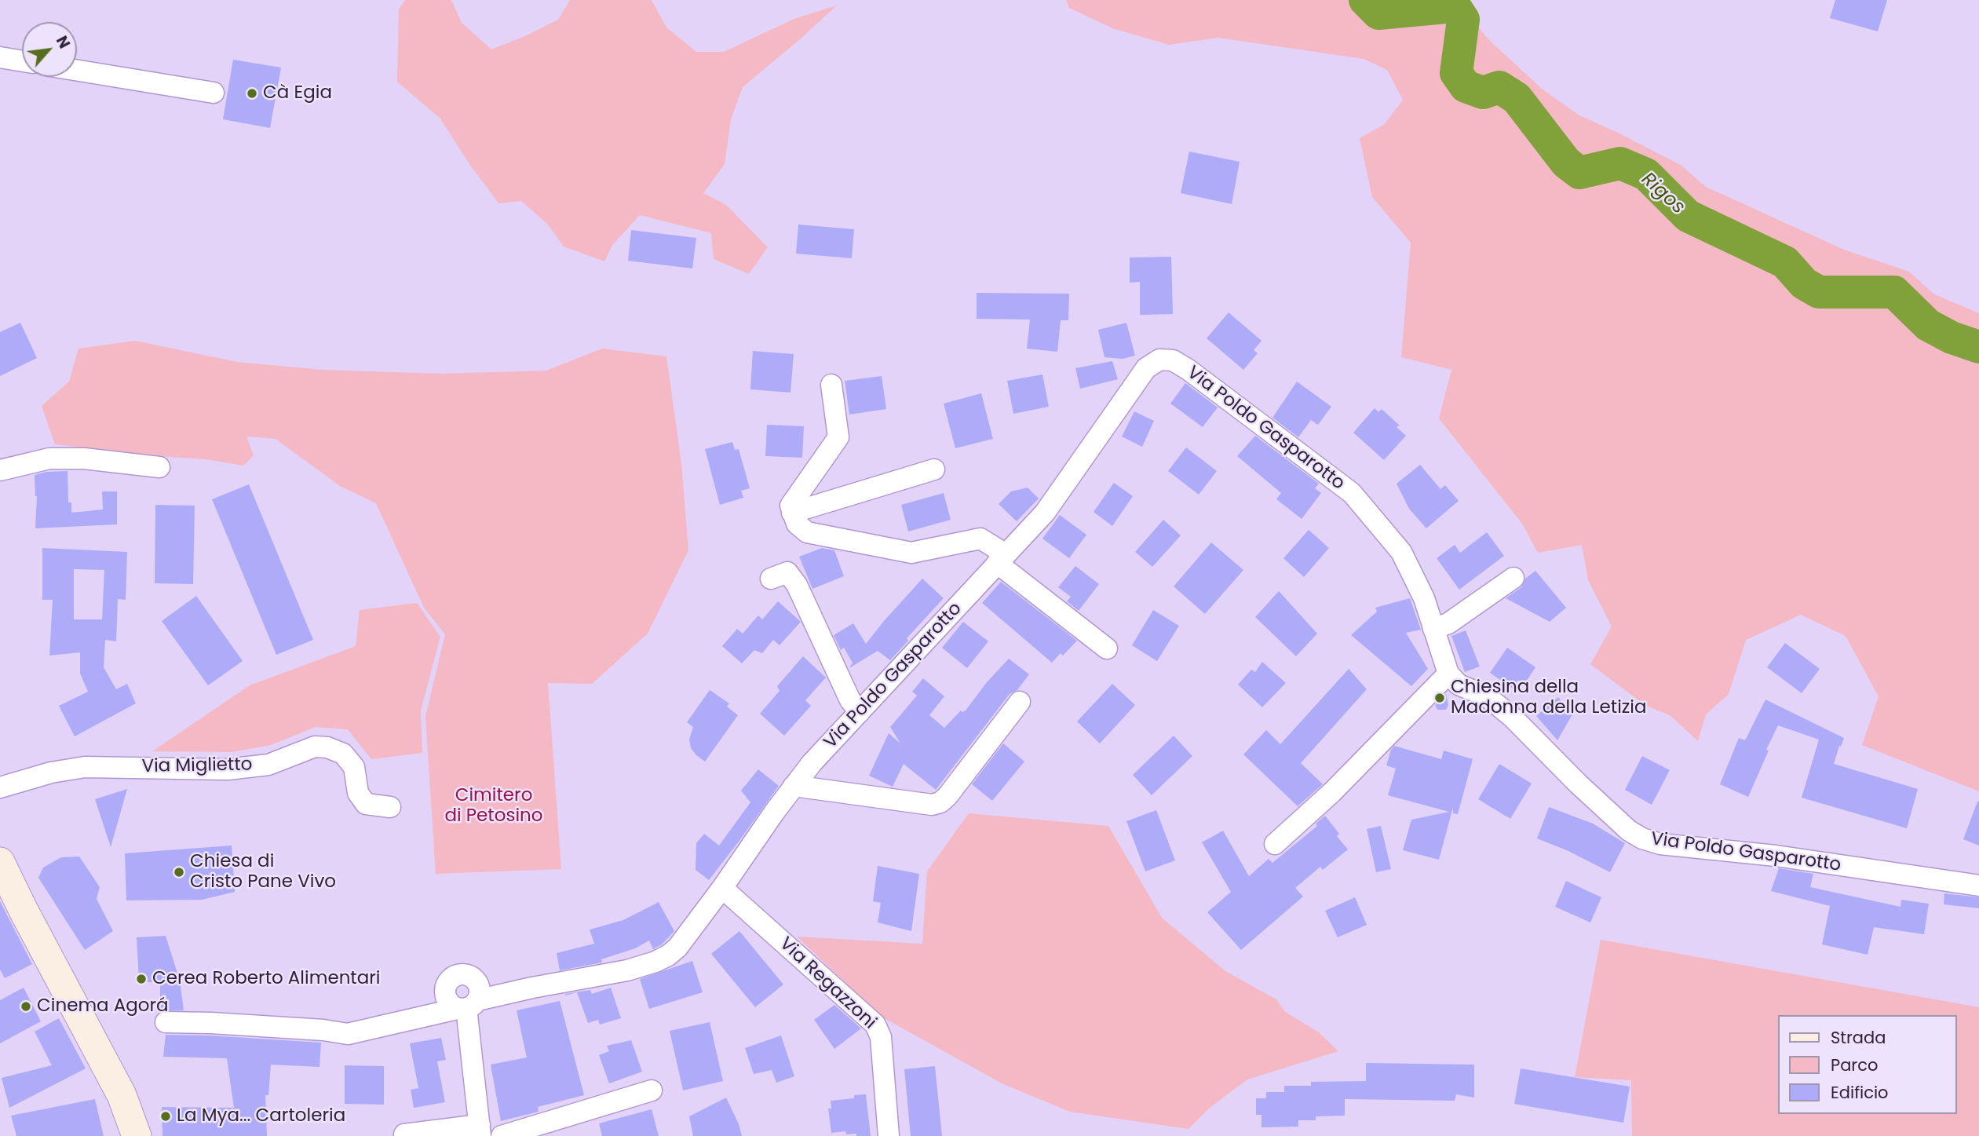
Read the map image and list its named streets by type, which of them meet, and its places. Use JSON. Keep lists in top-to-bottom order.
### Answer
{
  "streets": {
    "street": ["Via Poldo Gasparotto", "Via Miglietto", "Via Regazzoni"]
  },
  "crossings": [
    ["Via Poldo Gasparotto", "Via Regazzoni"]
  ],
  "water": ["Rigos"],
  "parks": ["Cimitero di Petosino"],
  "places": [
    "Cà Egia",
    "Chiesina della Madonna della Letizia",
    "Chiesa di Cristo Pane Vivo",
    "Cerea Roberto Alimentari",
    "Cinema Agorá",
    "La Mya... Cartoleria"
  ],
  "legend": ["Strada", "Parco", "Edificio"],
  "north": "top right"
}
